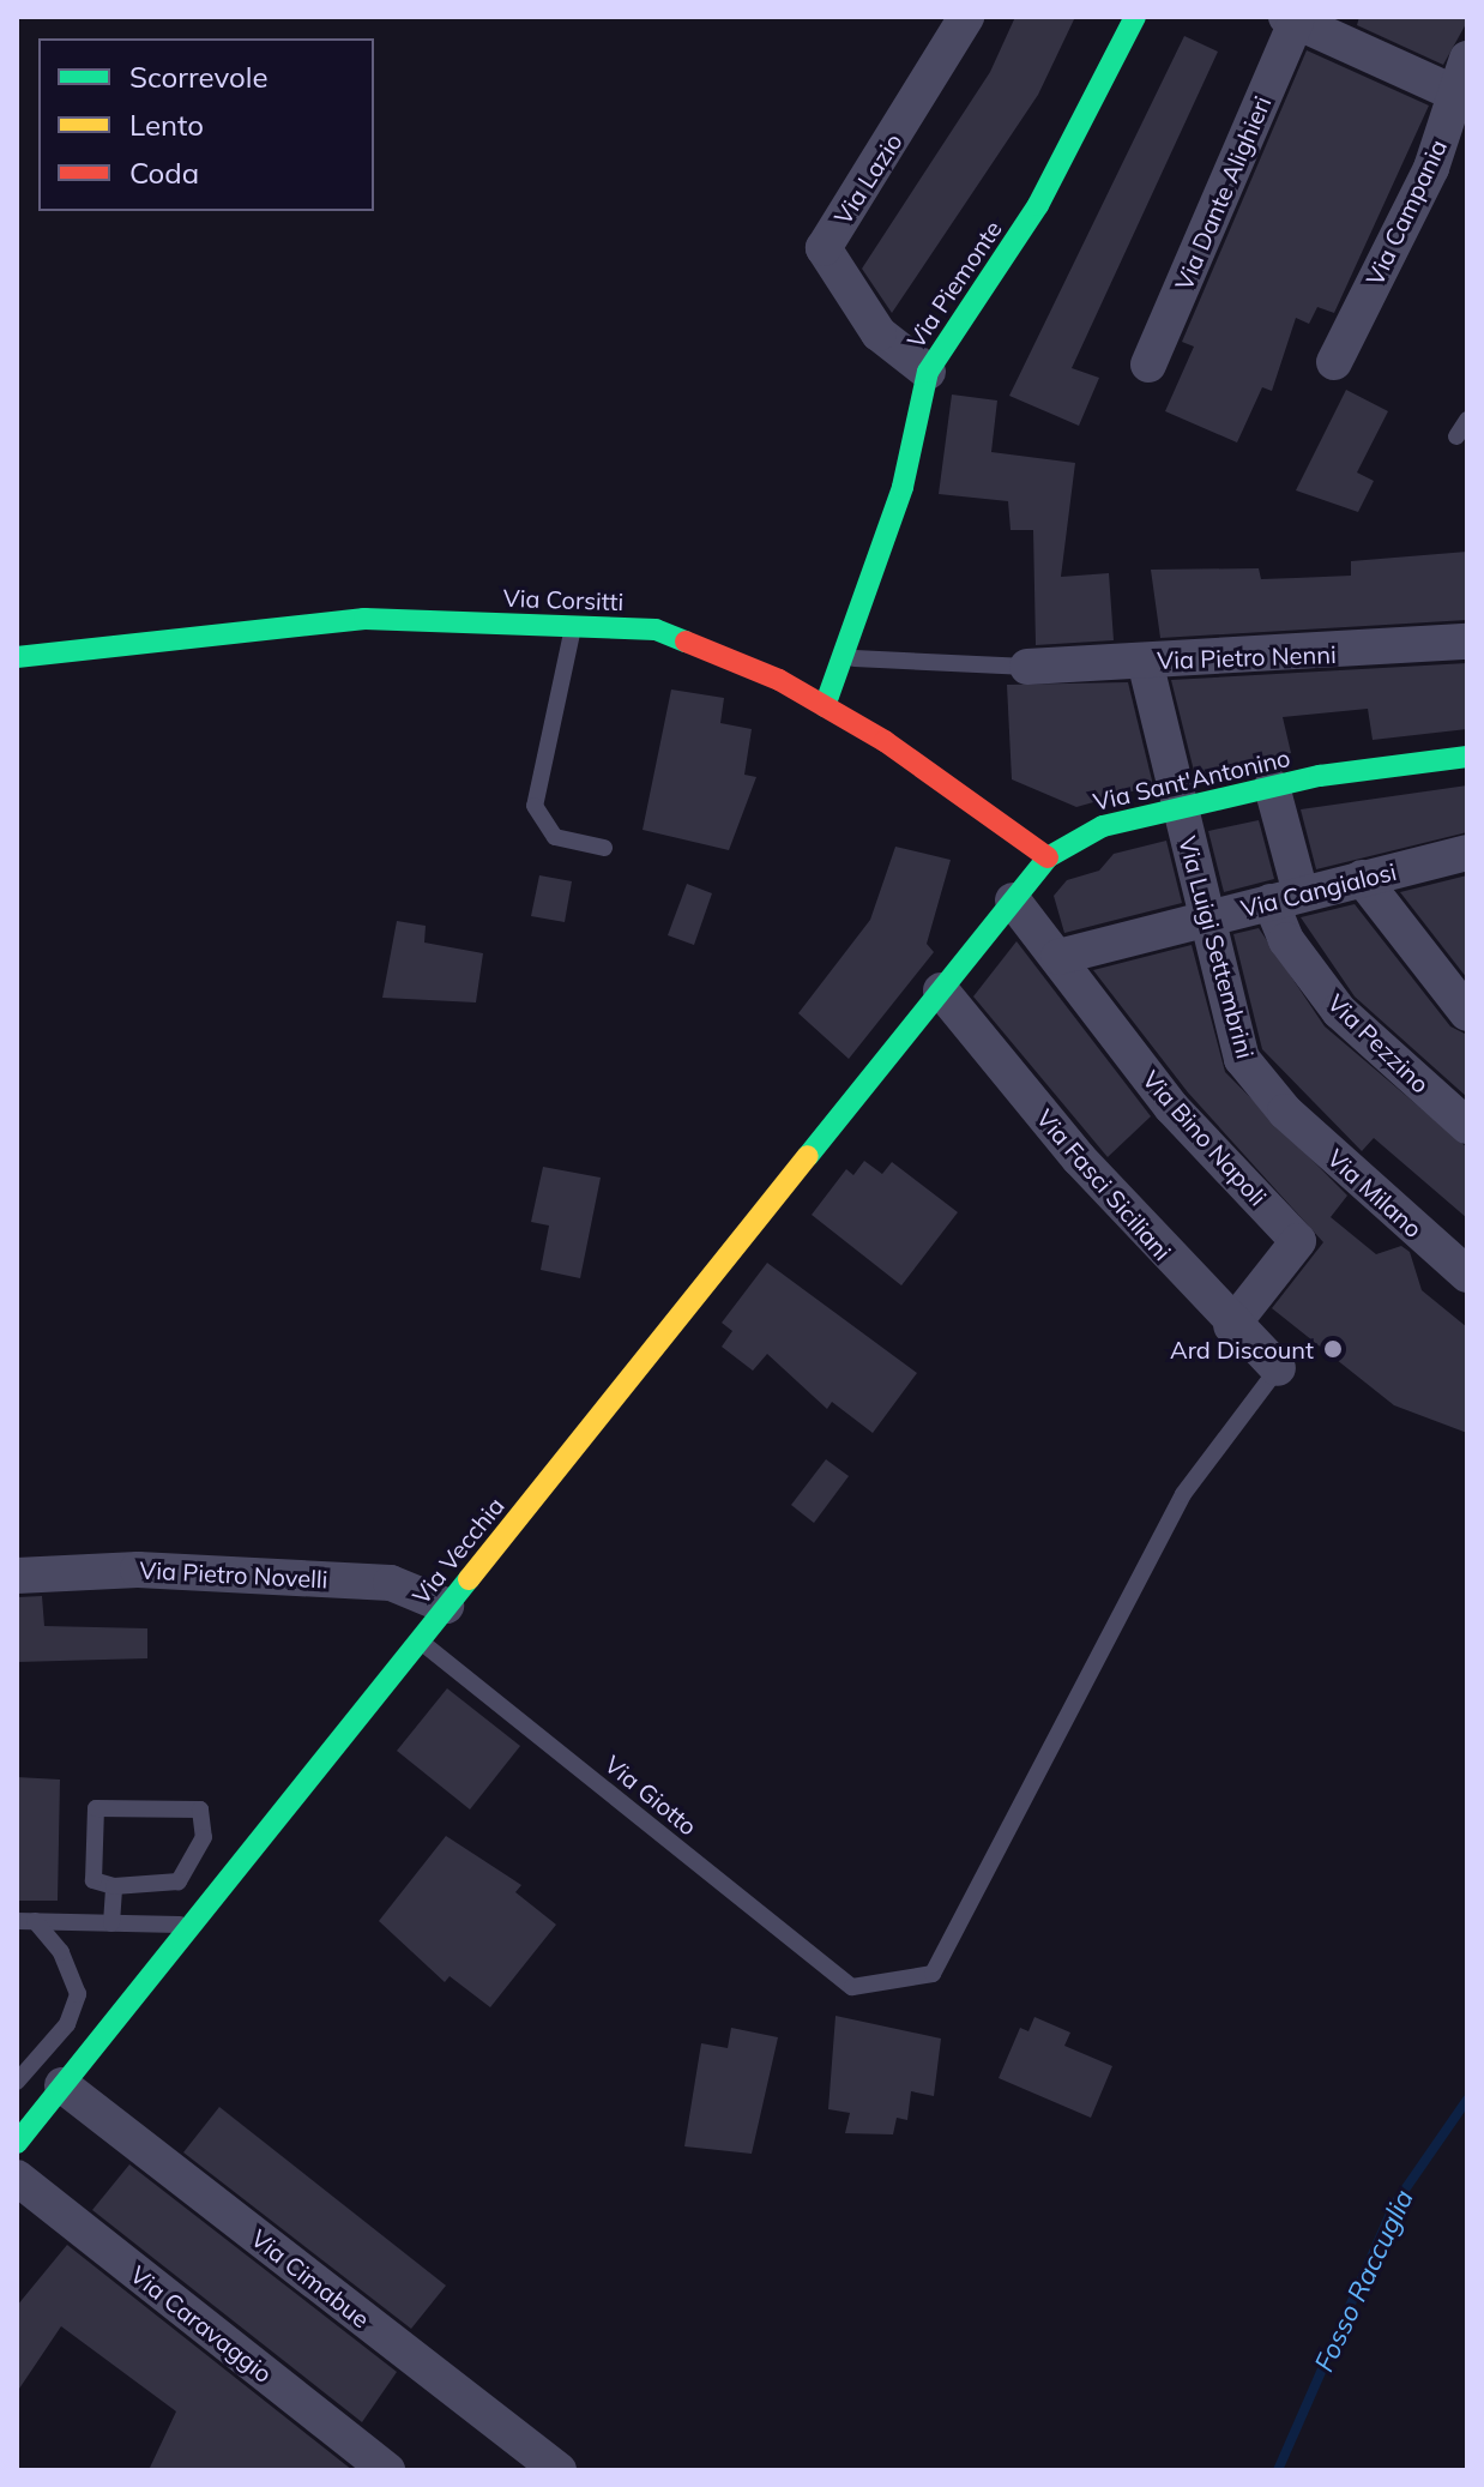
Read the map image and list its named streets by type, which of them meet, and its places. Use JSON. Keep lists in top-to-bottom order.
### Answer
{
  "streets": {
    "street": [
      "Via Lazio",
      "Via Dante Alighieri",
      "Via Campania",
      "Via Piemonte",
      "Via Corsitti",
      "Via Pietro Nenni",
      "Via Sant'Antonino",
      "Via Cangialosi",
      "Via Luigi Settembrini",
      "Via Pezzino",
      "Via Bino Napoli",
      "Via Fasci Siciliani",
      "Via Milano",
      "Via Vecchia",
      "Via Pietro Novelli",
      "Via Cimabue",
      "Via Caravaggio"
    ],
    "lane": ["Via Giotto"]
  },
  "crossings": [
    ["Via Lazio", "Via Piemonte"],
    ["Via Dante Alighieri", "Via Campania"],
    ["Via Piemonte", "Via Corsitti"],
    ["Via Corsitti", "Via Sant'Antonino"],
    ["Via Pietro Nenni", "Via Luigi Settembrini"],
    ["Via Sant'Antonino", "Via Luigi Settembrini"],
    ["Via Sant'Antonino", "Via Pezzino"],
    ["Via Sant'Antonino", "Via Bino Napoli"],
    ["Via Sant'Antonino", "Via Fasci Siciliani"],
    ["Via Sant'Antonino", "Via Vecchia"],
    ["Via Cangialosi", "Via Luigi Settembrini"],
    ["Via Cangialosi", "Via Pezzino"],
    ["Via Cangialosi", "Via Bino Napoli"],
    ["Via Luigi Settembrini", "Via Milano"],
    ["Via Bino Napoli", "Via Fasci Siciliani"],
    ["Via Fasci Siciliani", "Via Vecchia"],
    ["Via Fasci Siciliani", "Via Giotto"],
    ["Via Vecchia", "Via Pietro Novelli"],
    ["Via Vecchia", "Via Giotto"],
    ["Via Vecchia", "Via Cimabue"]
  ],
  "water": ["Fosso Raccuglia"],
  "places": ["Ard Discount"],
  "legend": ["Scorrevole", "Lento", "Coda"]
}
